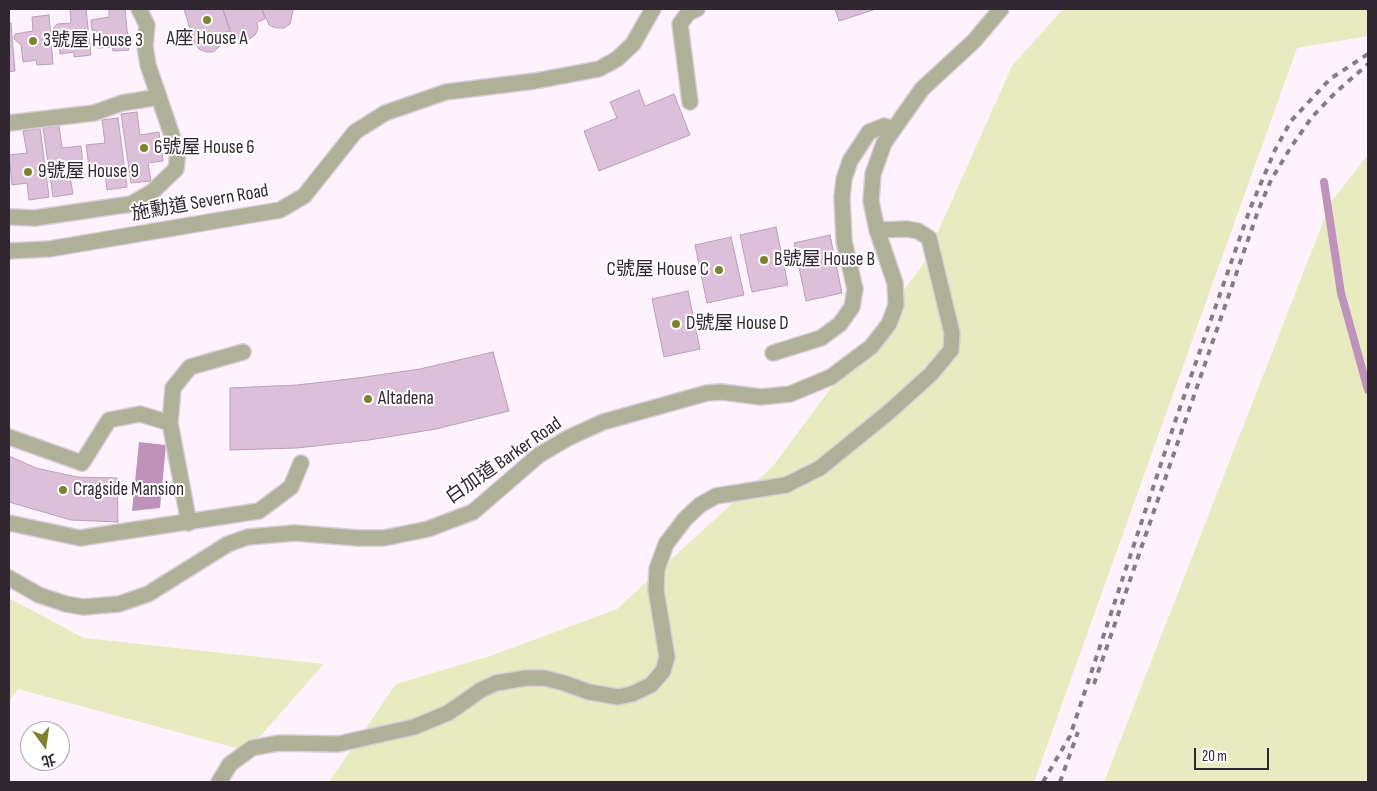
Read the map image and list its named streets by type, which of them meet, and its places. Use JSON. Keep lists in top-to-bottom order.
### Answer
{
  "streets": {
    "street": ["施勳道 Severn Road", "白加道 Barker Road"]
  },
  "places": [
    "A座 House A",
    "3號屋 House 3",
    "6號屋 House 6",
    "9號屋 House 9",
    "B號屋 House B",
    "C號屋 House C",
    "D號屋 House D",
    "Altadena",
    "Cragside Mansion"
  ],
  "scale_bar": "20 m",
  "north": "bottom"
}
